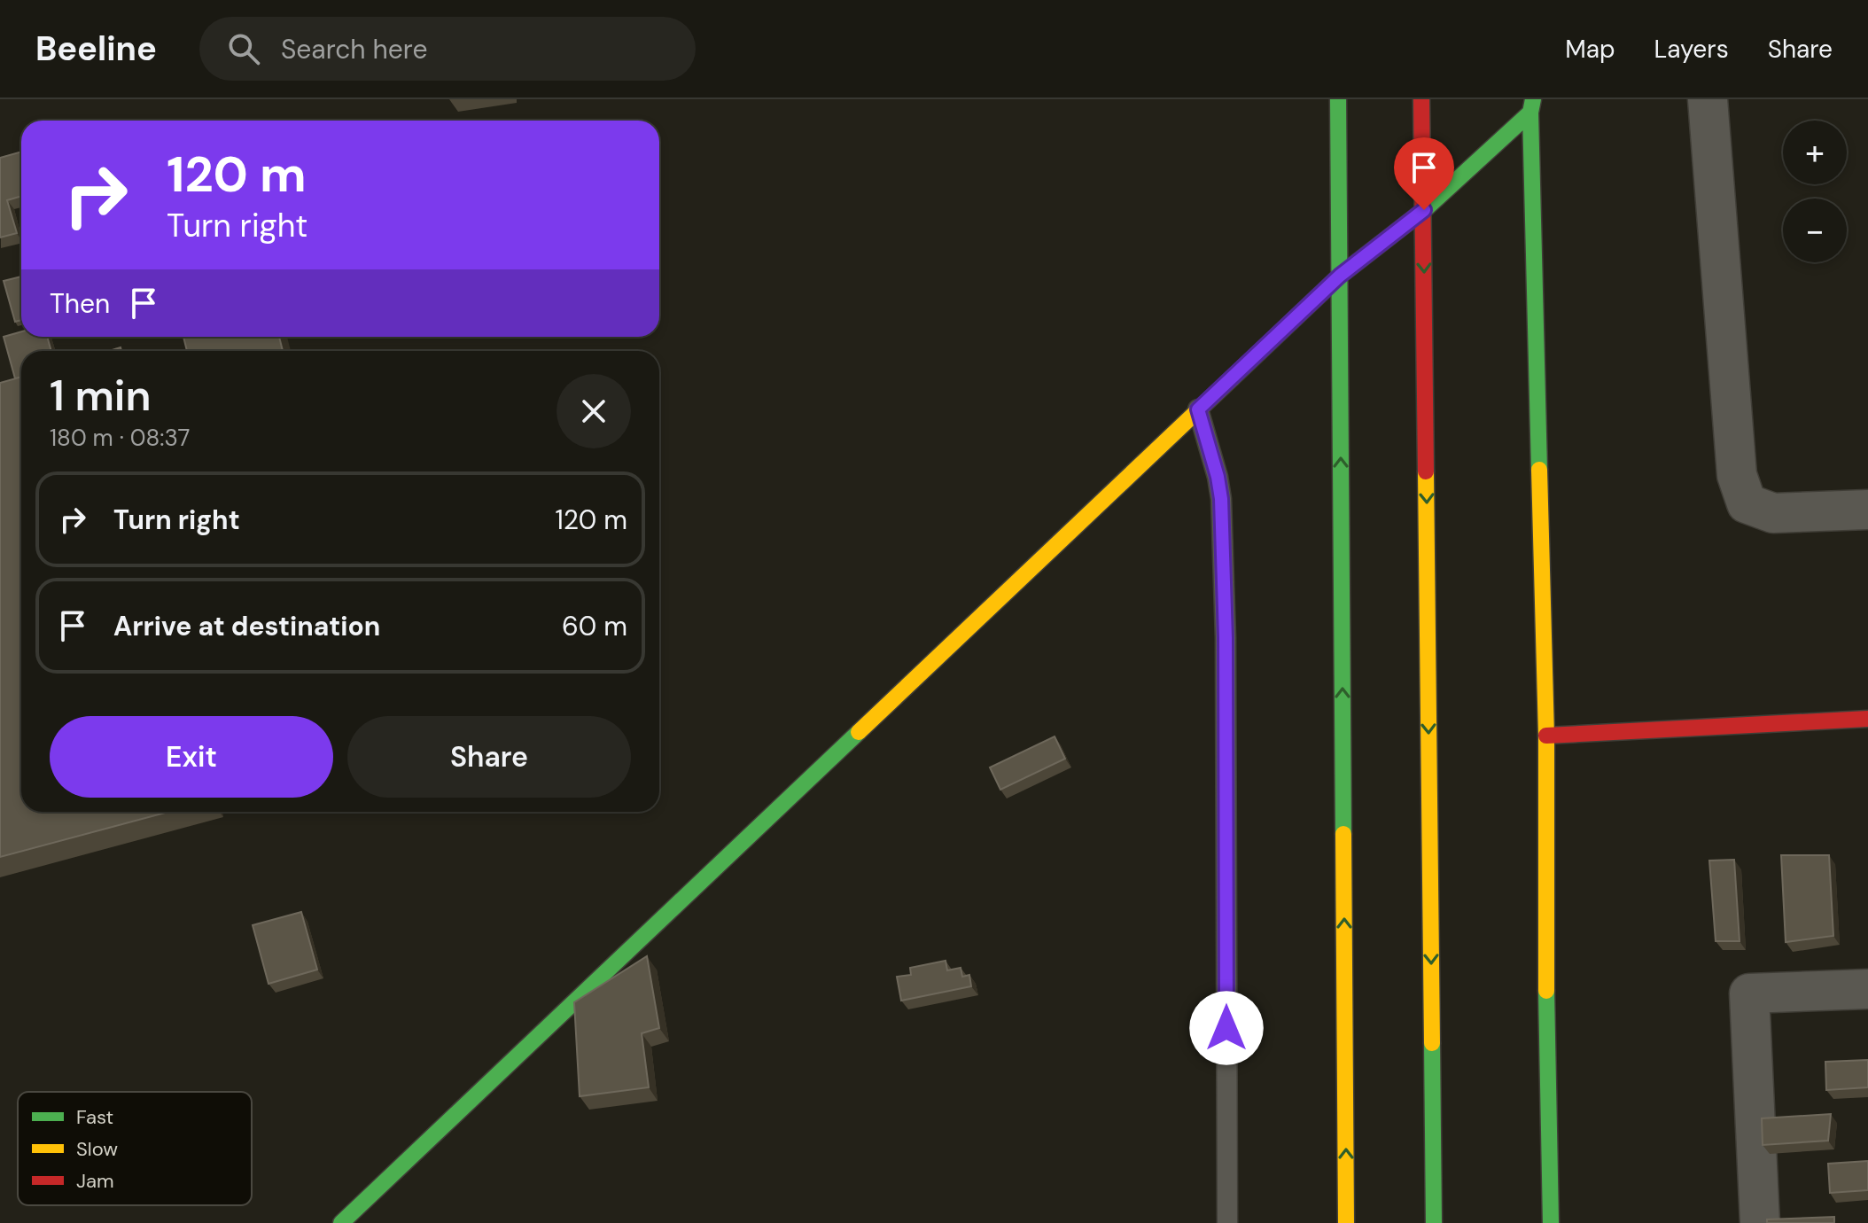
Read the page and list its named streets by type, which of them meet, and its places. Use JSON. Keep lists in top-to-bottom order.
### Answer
{
  "legend": ["Fast", "Slow", "Jam"],
  "page": {
    "header": "Beeline",
    "search": "Search here",
    "nav": ["Map", "Layers", "Share"],
    "map_buttons": ["+", "−"],
    "turn": ["120 m", "Turn right"],
    "then": "Then",
    "heading": ["1 min", "180 m · 08:37"],
    "list": [
      {
        "name": "Turn right",
        "value": "120 m"
      },
      {
        "name": "Arrive at destination",
        "value": "60 m"
      }
    ],
    "buttons": ["Exit", "Share"]
  }
}
